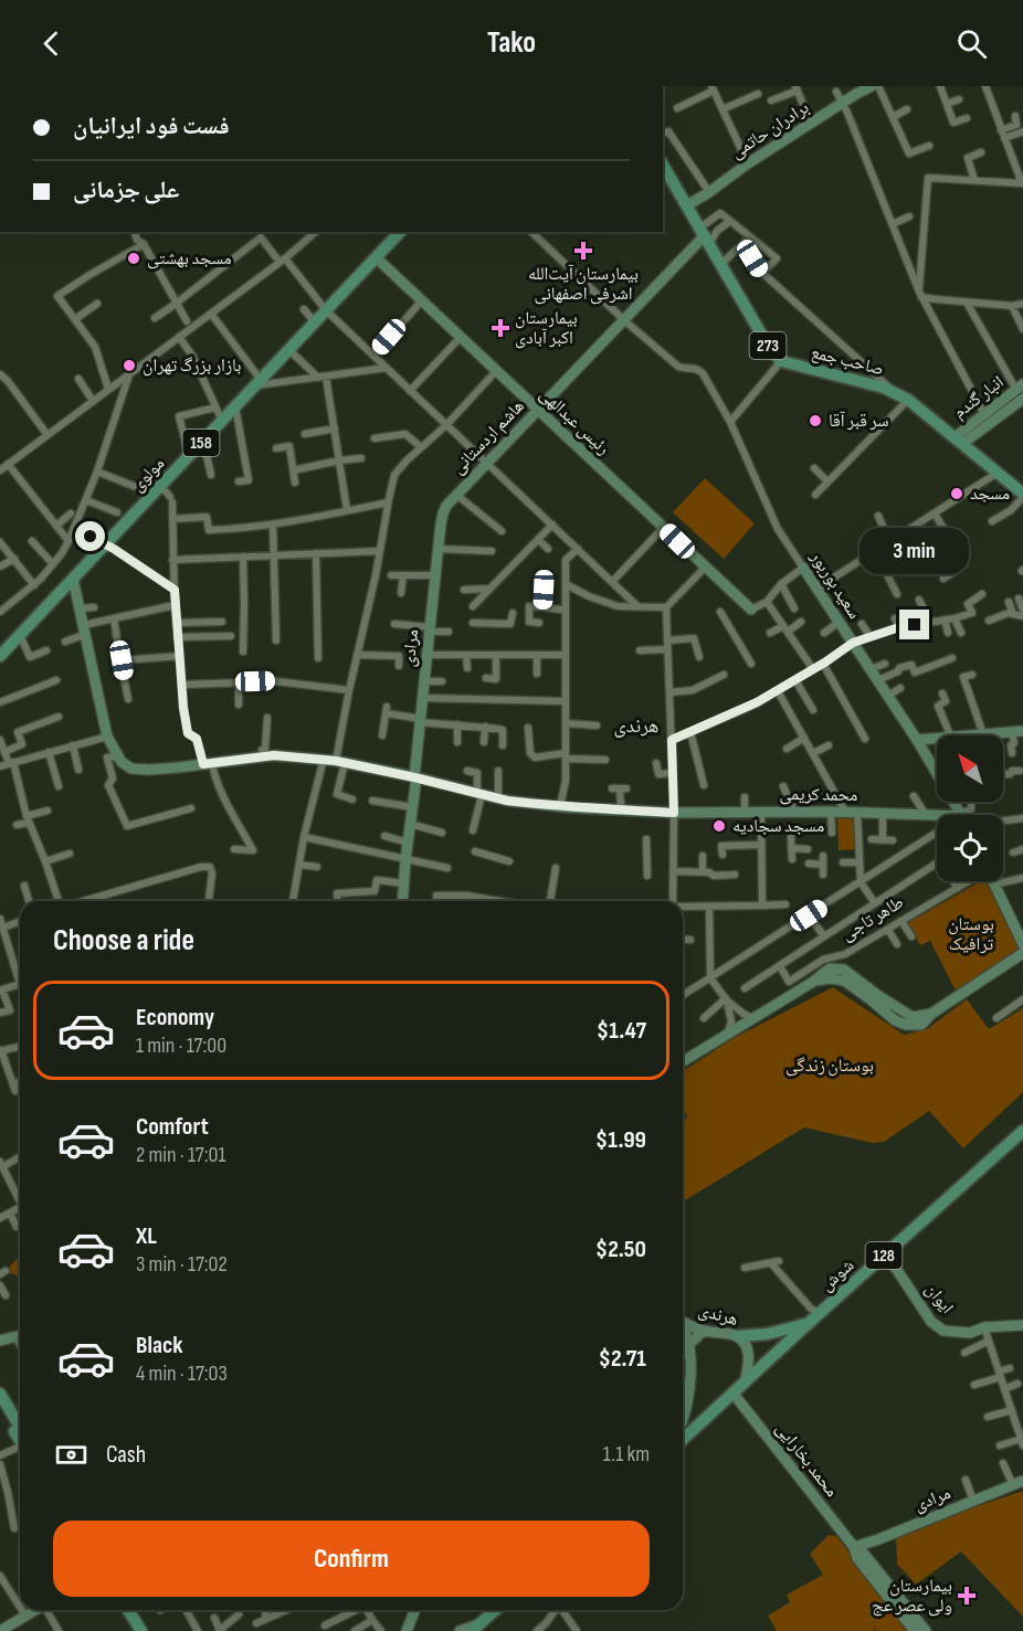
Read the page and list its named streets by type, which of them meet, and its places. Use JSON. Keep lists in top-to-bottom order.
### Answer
{
  "streets": {
    "main road": [
      "273",
      "صاحب جمع",
      "158",
      "مولوی",
      "128",
      "شوش"
    ],
    "street": [
      "برادران حاتمی",
      "انبار گندم",
      "رئیس عبدالهی",
      "هاشم اردستانی",
      "سعید بوربور",
      "مرادی",
      "محمد کریمی",
      "طاهر تاجی",
      "ایوان",
      "هرندی",
      "محمد بخارایی"
    ]
  },
  "crossings": [
    ["برادران حاتمی", "273"],
    ["273", "صاحب جمع"],
    ["273", "هاشم اردستانی"],
    ["صاحب جمع", "انبار گندم"],
    ["رئیس عبدالهی", "هاشم اردستانی"],
    ["رئیس عبدالهی", "مولوی"],
    ["هاشم اردستانی", "سعید بوربور"],
    ["هاشم اردستانی", "مرادی"],
    ["سعید بوربور", "محمد کریمی"],
    ["مرادی", "محمد کریمی"],
    ["مرادی", "محمد بخارایی"],
    ["شوش", "ایوان"],
    ["شوش", "هرندی"],
    ["شوش", "محمد بخارایی"]
  ],
  "districts": ["هرندی"],
  "parks": ["بوستان ترافیک", "بوستان زندگی"],
  "places": {
    "health": ["بیمارستان آیت‌الله اشرفی اصفهانی", "بیمارستان اکبر آبادی", "بیمارستان ولی عصر عج"],
    "other": [
      "مسجد بهشتی",
      "بازار بزرگ تهران",
      "سر قبر آقا",
      "مسجد",
      "مسجد سجادیه"
    ]
  },
  "north": "top left",
  "page": {
    "header": "Tako",
    "banner": ["فست فود ایرانیان", "علی جزمانی"],
    "bubble": "3 min",
    "heading": "Choose a ride",
    "list": [
      {
        "name": "Economy",
        "note": "1 min · 17:00",
        "value": "$1.47"
      },
      {
        "name": "Comfort",
        "note": "2 min · 17:01",
        "value": "$1.99"
      },
      {
        "name": "XL",
        "note": "3 min · 17:02",
        "value": "$2.50"
      },
      {
        "name": "Black",
        "note": "4 min · 17:03",
        "value": "$2.71"
      }
    ],
    "pay": ["Cash", "1.1 km"],
    "buttons": "Confirm"
  }
}
